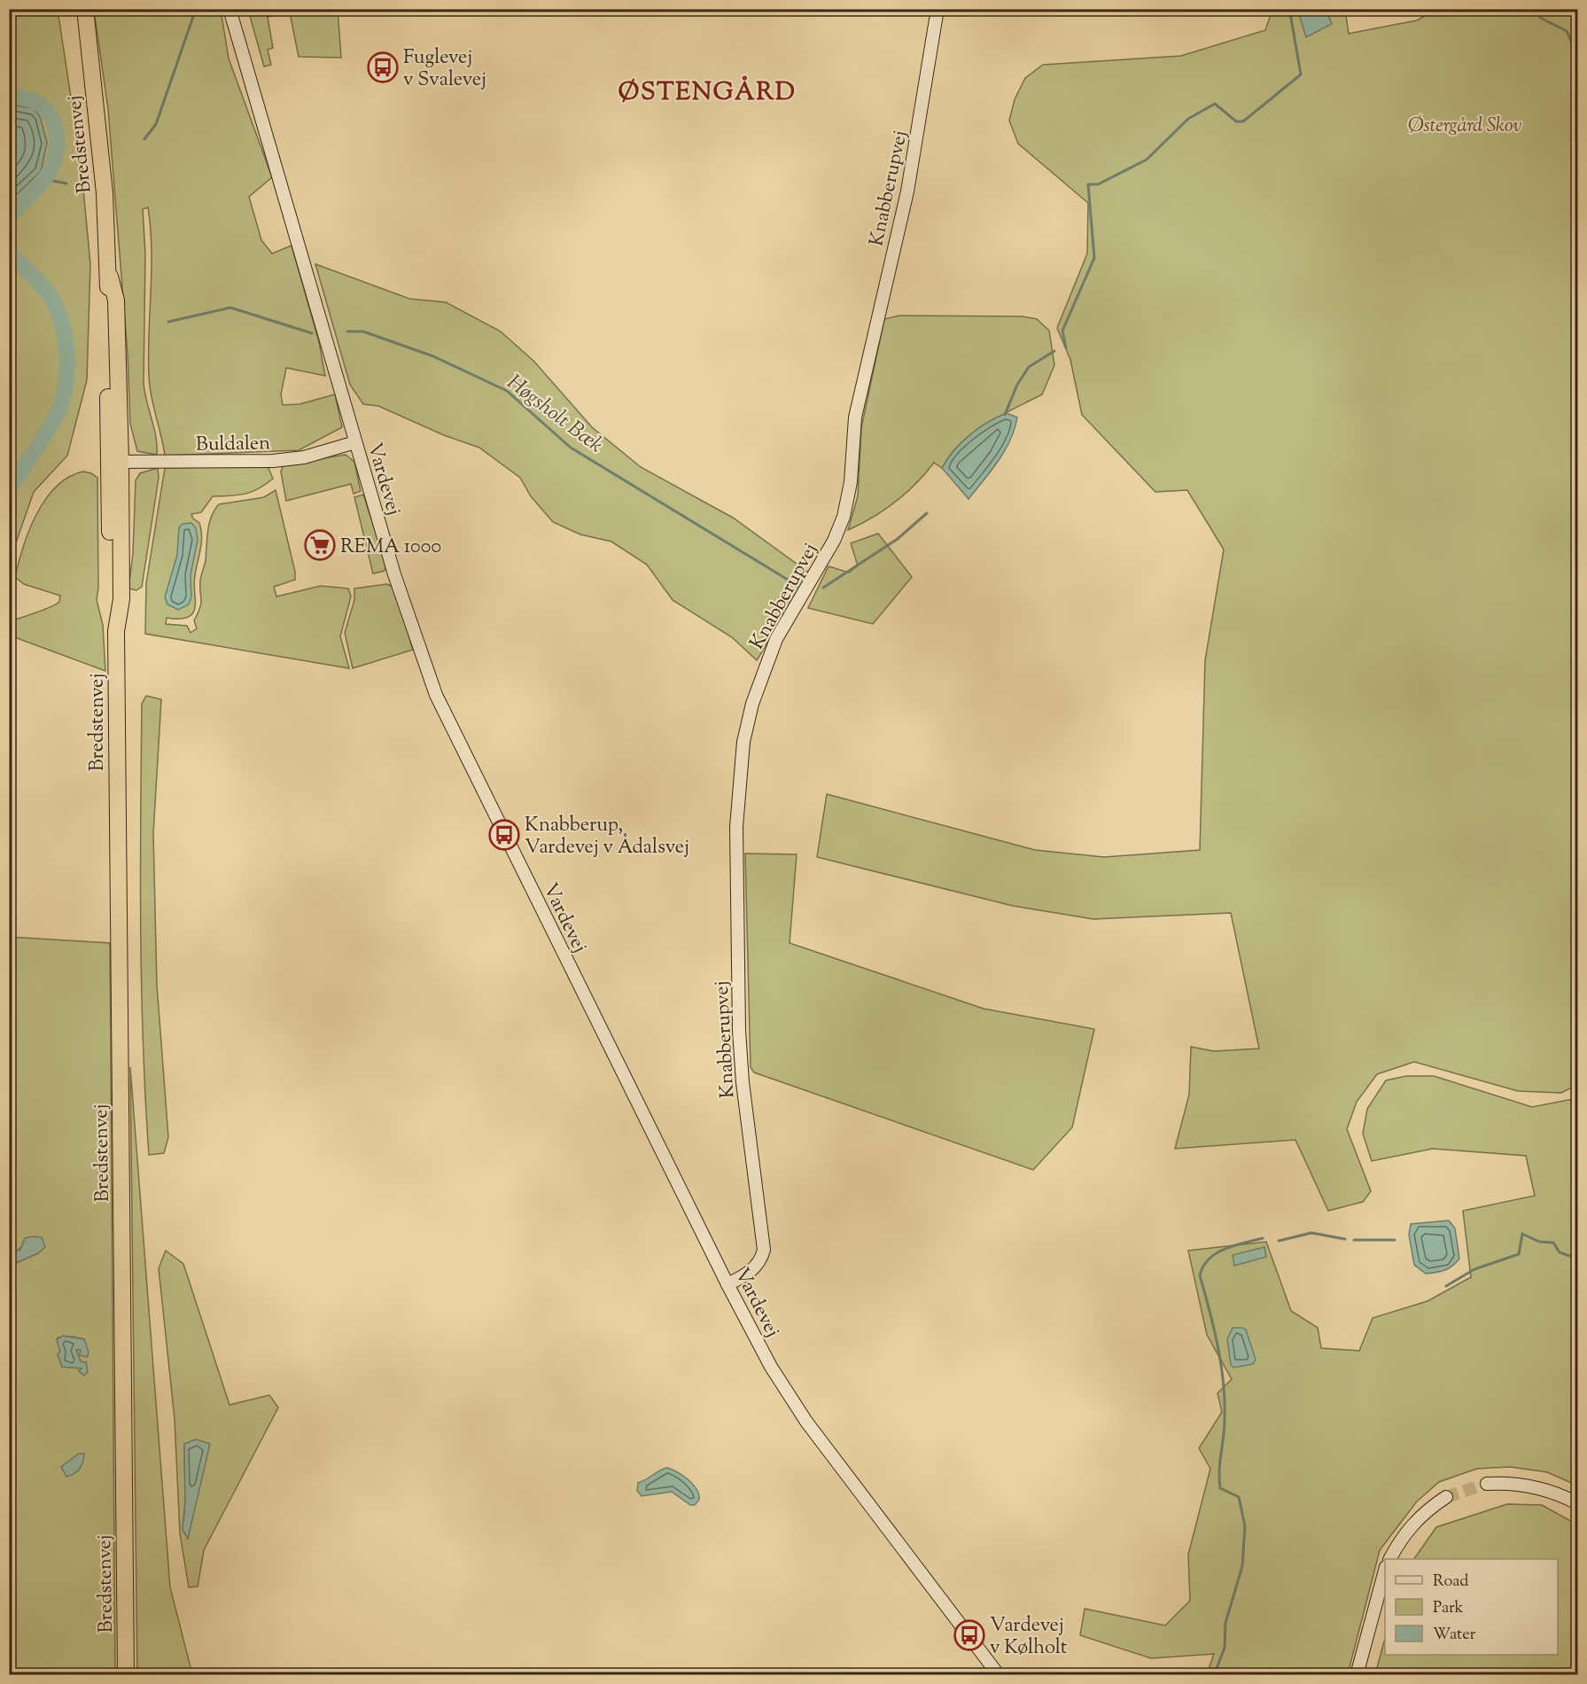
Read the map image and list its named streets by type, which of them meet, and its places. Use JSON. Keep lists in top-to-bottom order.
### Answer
{
  "streets": {
    "highway": ["Bredstenvej"],
    "street": ["Knabberupvej", "Buldalen", "Vardevej"]
  },
  "crossings": [
    ["Bredstenvej", "Buldalen"],
    ["Knabberupvej", "Vardevej"],
    ["Buldalen", "Vardevej"]
  ],
  "districts": ["ØSTENGÅRD"],
  "water": ["Høgsholt Bæk"],
  "parks": ["Østergård Skov"],
  "places": {
    "bus stop": ["Fuglevej v Svalevej", "Knabberup, Vardevej v Ådalsvej", "Vardevej v Kølholt"],
    "supermarket": ["REMA 1000"]
  },
  "legend": ["Road", "Park", "Water"]
}
